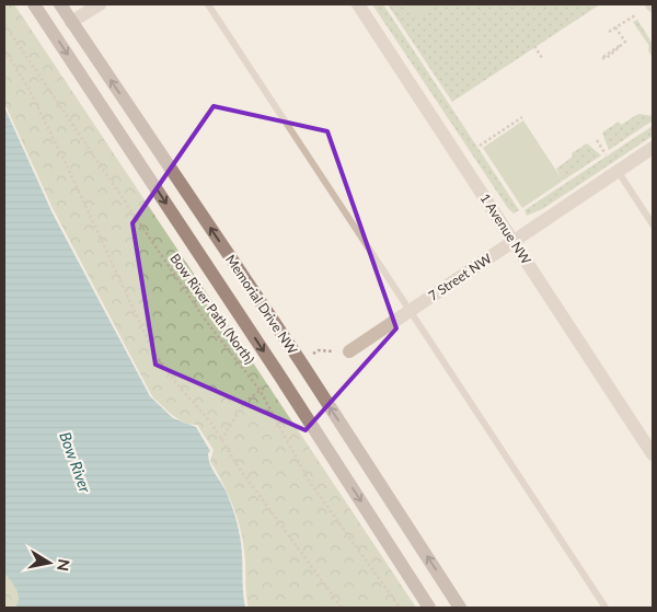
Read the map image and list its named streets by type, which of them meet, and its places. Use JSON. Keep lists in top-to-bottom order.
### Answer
{
  "streets": {
    "main road": ["Memorial Drive NW"],
    "street": ["1 Avenue NW", "7 Street NW"],
    "path": ["Bow River Path (North)"]
  },
  "crossings": [
    ["1 Avenue NW", "7 Street NW"]
  ],
  "water": ["Bow River"],
  "north": "right"
}
